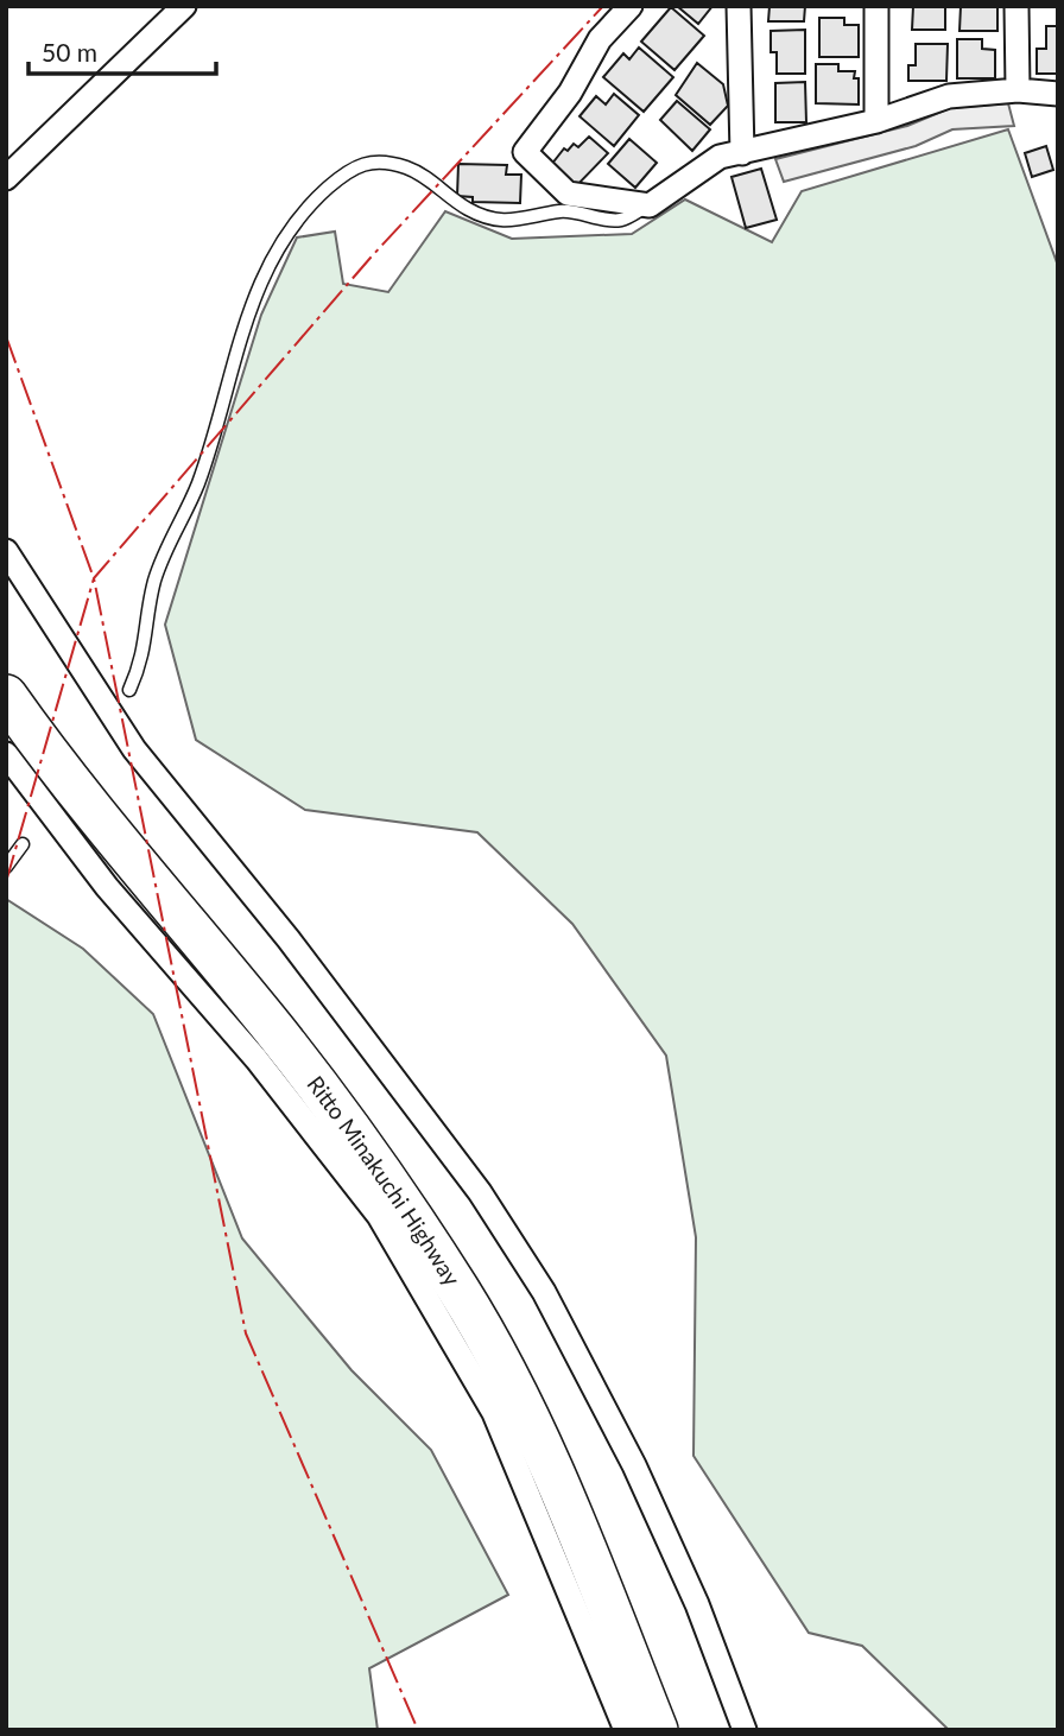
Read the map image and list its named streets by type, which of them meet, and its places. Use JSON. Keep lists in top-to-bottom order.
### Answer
{
  "streets": {
    "highway": ["Ritto Minakuchi Highway"]
  },
  "scale_bar": "50 m"
}
